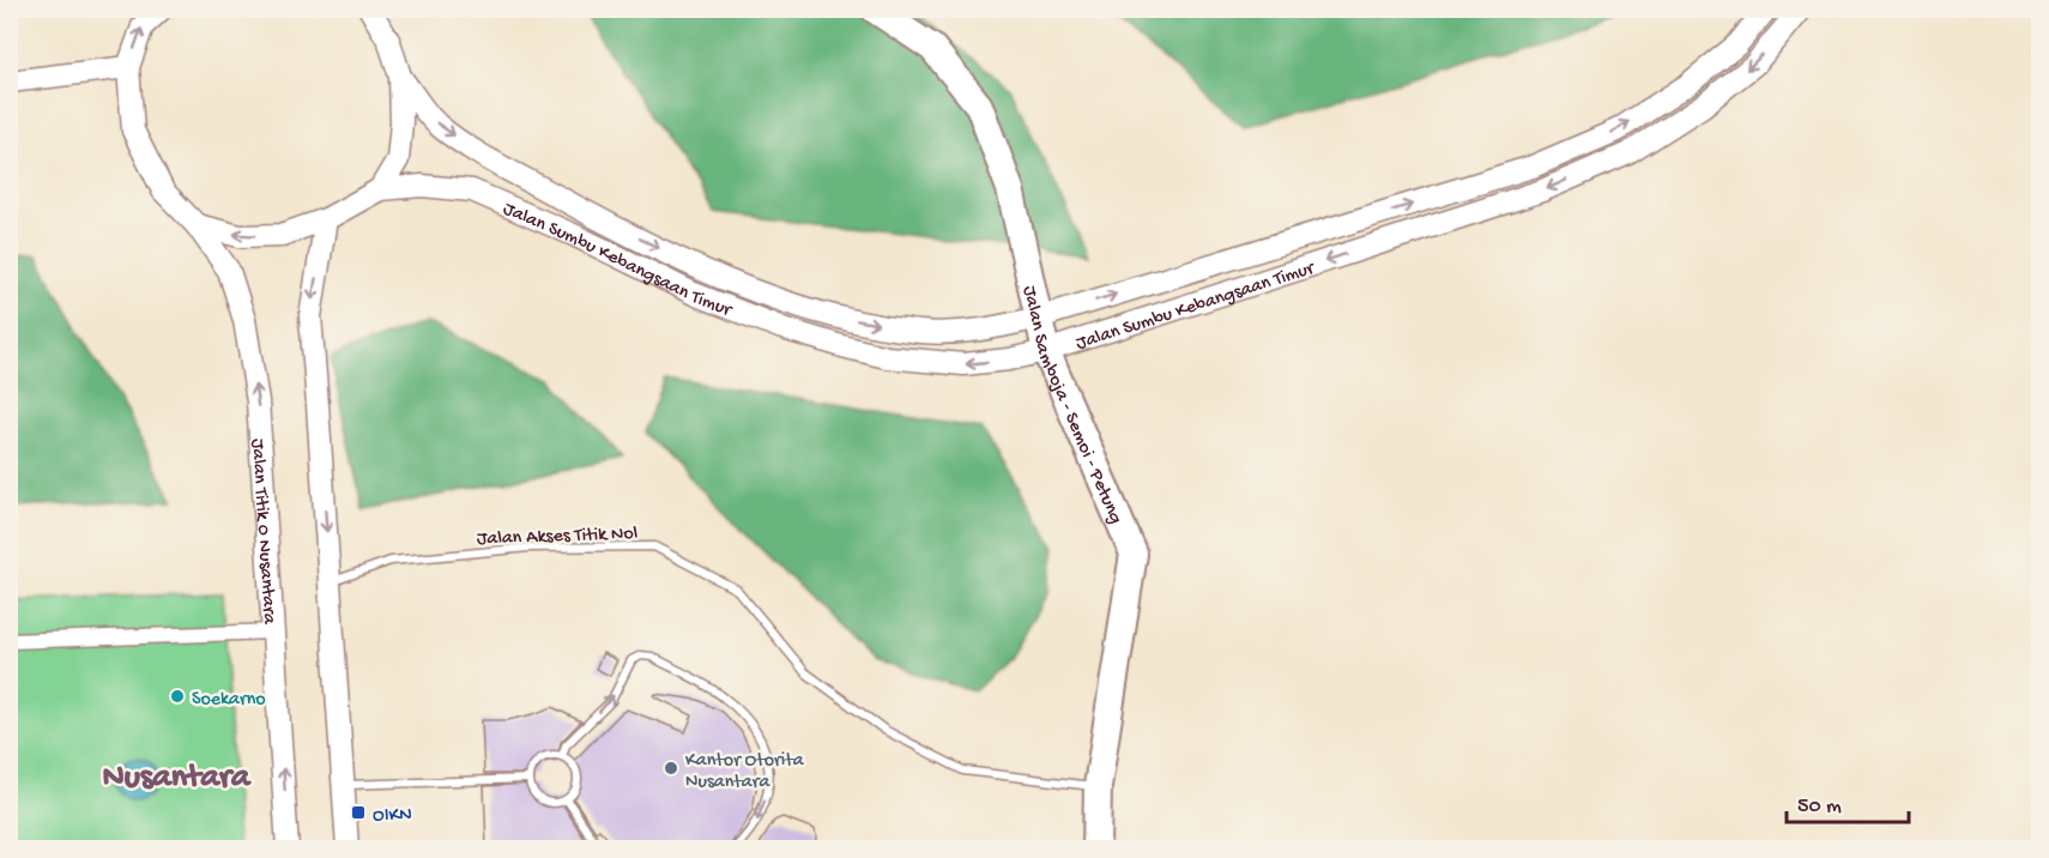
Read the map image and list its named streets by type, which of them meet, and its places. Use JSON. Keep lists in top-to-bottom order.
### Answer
{
  "streets": {
    "highway": ["Jalan Samboja - Semoi - Petung"],
    "street": ["Jalan Sumbu Kebangsaan Timur", "Jalan Titik 0 Nusantara"],
    "lane": ["Jalan Akses Titik Nol"]
  },
  "crossings": [
    ["Jalan Sumbu Kebangsaan Timur", "Jalan Samboja - Semoi - Petung"],
    ["Jalan Sumbu Kebangsaan Timur", "Jalan Titik 0 Nusantara"],
    ["Jalan Samboja - Semoi - Petung", "Jalan Akses Titik Nol"]
  ],
  "districts": ["Nusantara"],
  "places": {
    "other": ["Soekarno", "Kantor Otorita Nusantara"],
    "transit": ["OIKN"]
  },
  "scale_bar": "50 m"
}
